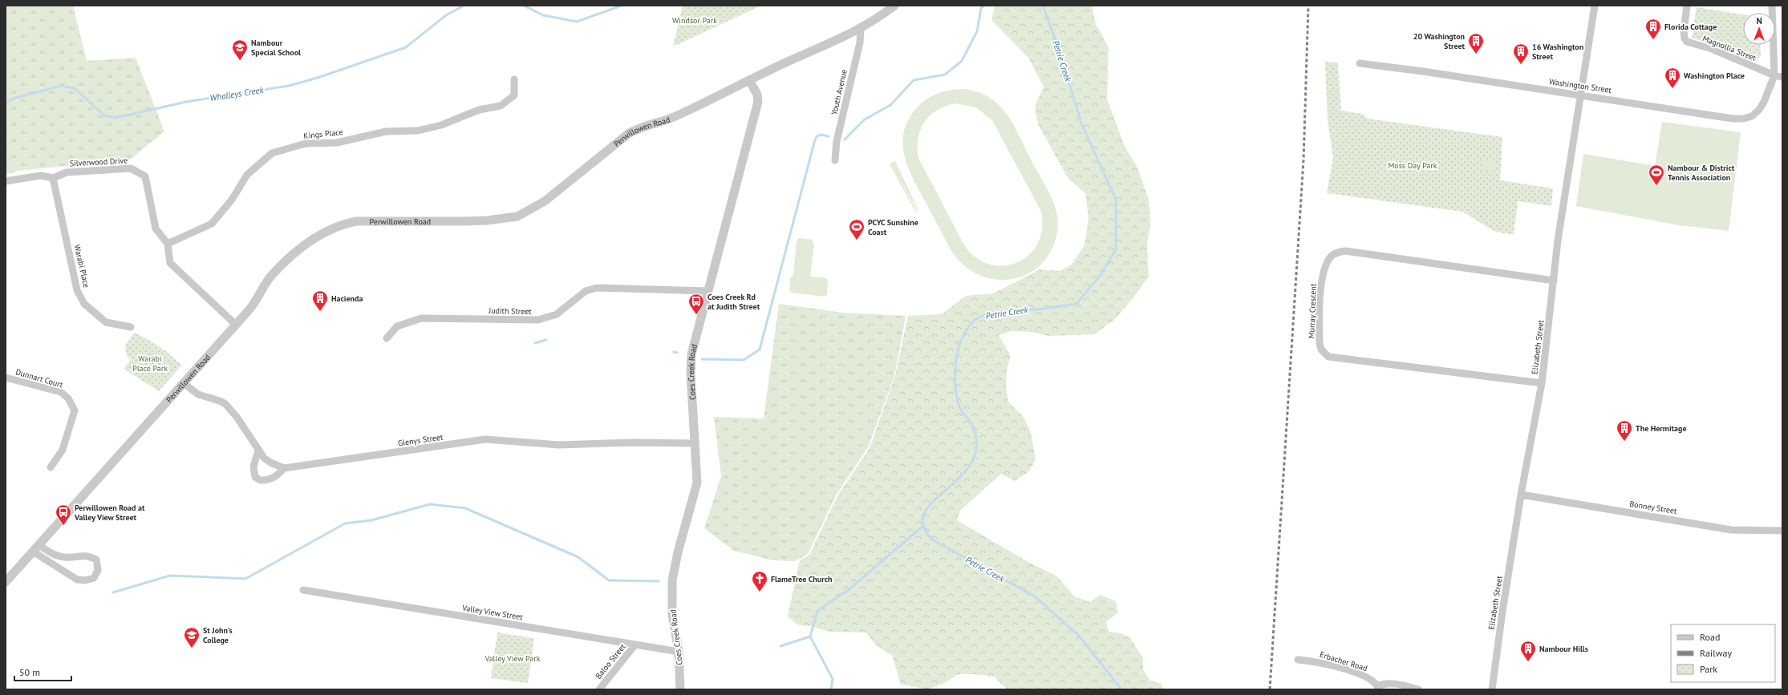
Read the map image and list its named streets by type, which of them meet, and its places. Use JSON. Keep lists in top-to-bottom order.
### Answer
{
  "streets": {
    "street": [
      "Magnollia Street",
      "Washington Street",
      "Youth Avenue",
      "Perwillowen Road",
      "Kings Place",
      "Silverwood Drive",
      "Warabi Place",
      "Judith Street",
      "Murray Crescent",
      "Elizabeth Street",
      "Coes Creek Road",
      "Dunnart Court",
      "Glenys Street",
      "Bonney Street",
      "Valley View Street",
      "Baloo Street",
      "Erbacher Road"
    ]
  },
  "crossings": [
    ["Magnollia Street", "Washington Street"],
    ["Washington Street", "Elizabeth Street"],
    ["Youth Avenue", "Perwillowen Road"],
    ["Perwillowen Road", "Coes Creek Road"],
    ["Kings Place", "Silverwood Drive"],
    ["Silverwood Drive", "Warabi Place"],
    ["Judith Street", "Coes Creek Road"],
    ["Murray Crescent", "Elizabeth Street"],
    ["Elizabeth Street", "Bonney Street"],
    ["Coes Creek Road", "Glenys Street"],
    ["Coes Creek Road", "Valley View Street"],
    ["Valley View Street", "Baloo Street"]
  ],
  "water": ["Petrie Creek", "Whalleys Creek"],
  "parks": [
    "Windsor Park",
    "Moss Day Park",
    "Warabi Place Park",
    "Valley View Park"
  ],
  "places": {
    "building": [
      "Florida Cottage",
      "20 Washington Street",
      "16 Washington Street",
      "Washington Place",
      "Hacienda",
      "The Hermitage",
      "Nambour Hills"
    ],
    "school or university": ["Nambour Special School", "St John’s College"],
    "sports": ["Nambour & District Tennis Association", "PCYC Sunshine Coast"],
    "bus stop": ["Coes Creek Rd at Judith Street", "Perwillowen Road at Valley View Street"],
    "church": ["FlameTree Church"]
  },
  "legend": ["Road", "Railway", "Park"],
  "scale_bar": "50 m",
  "north": "top"
}
